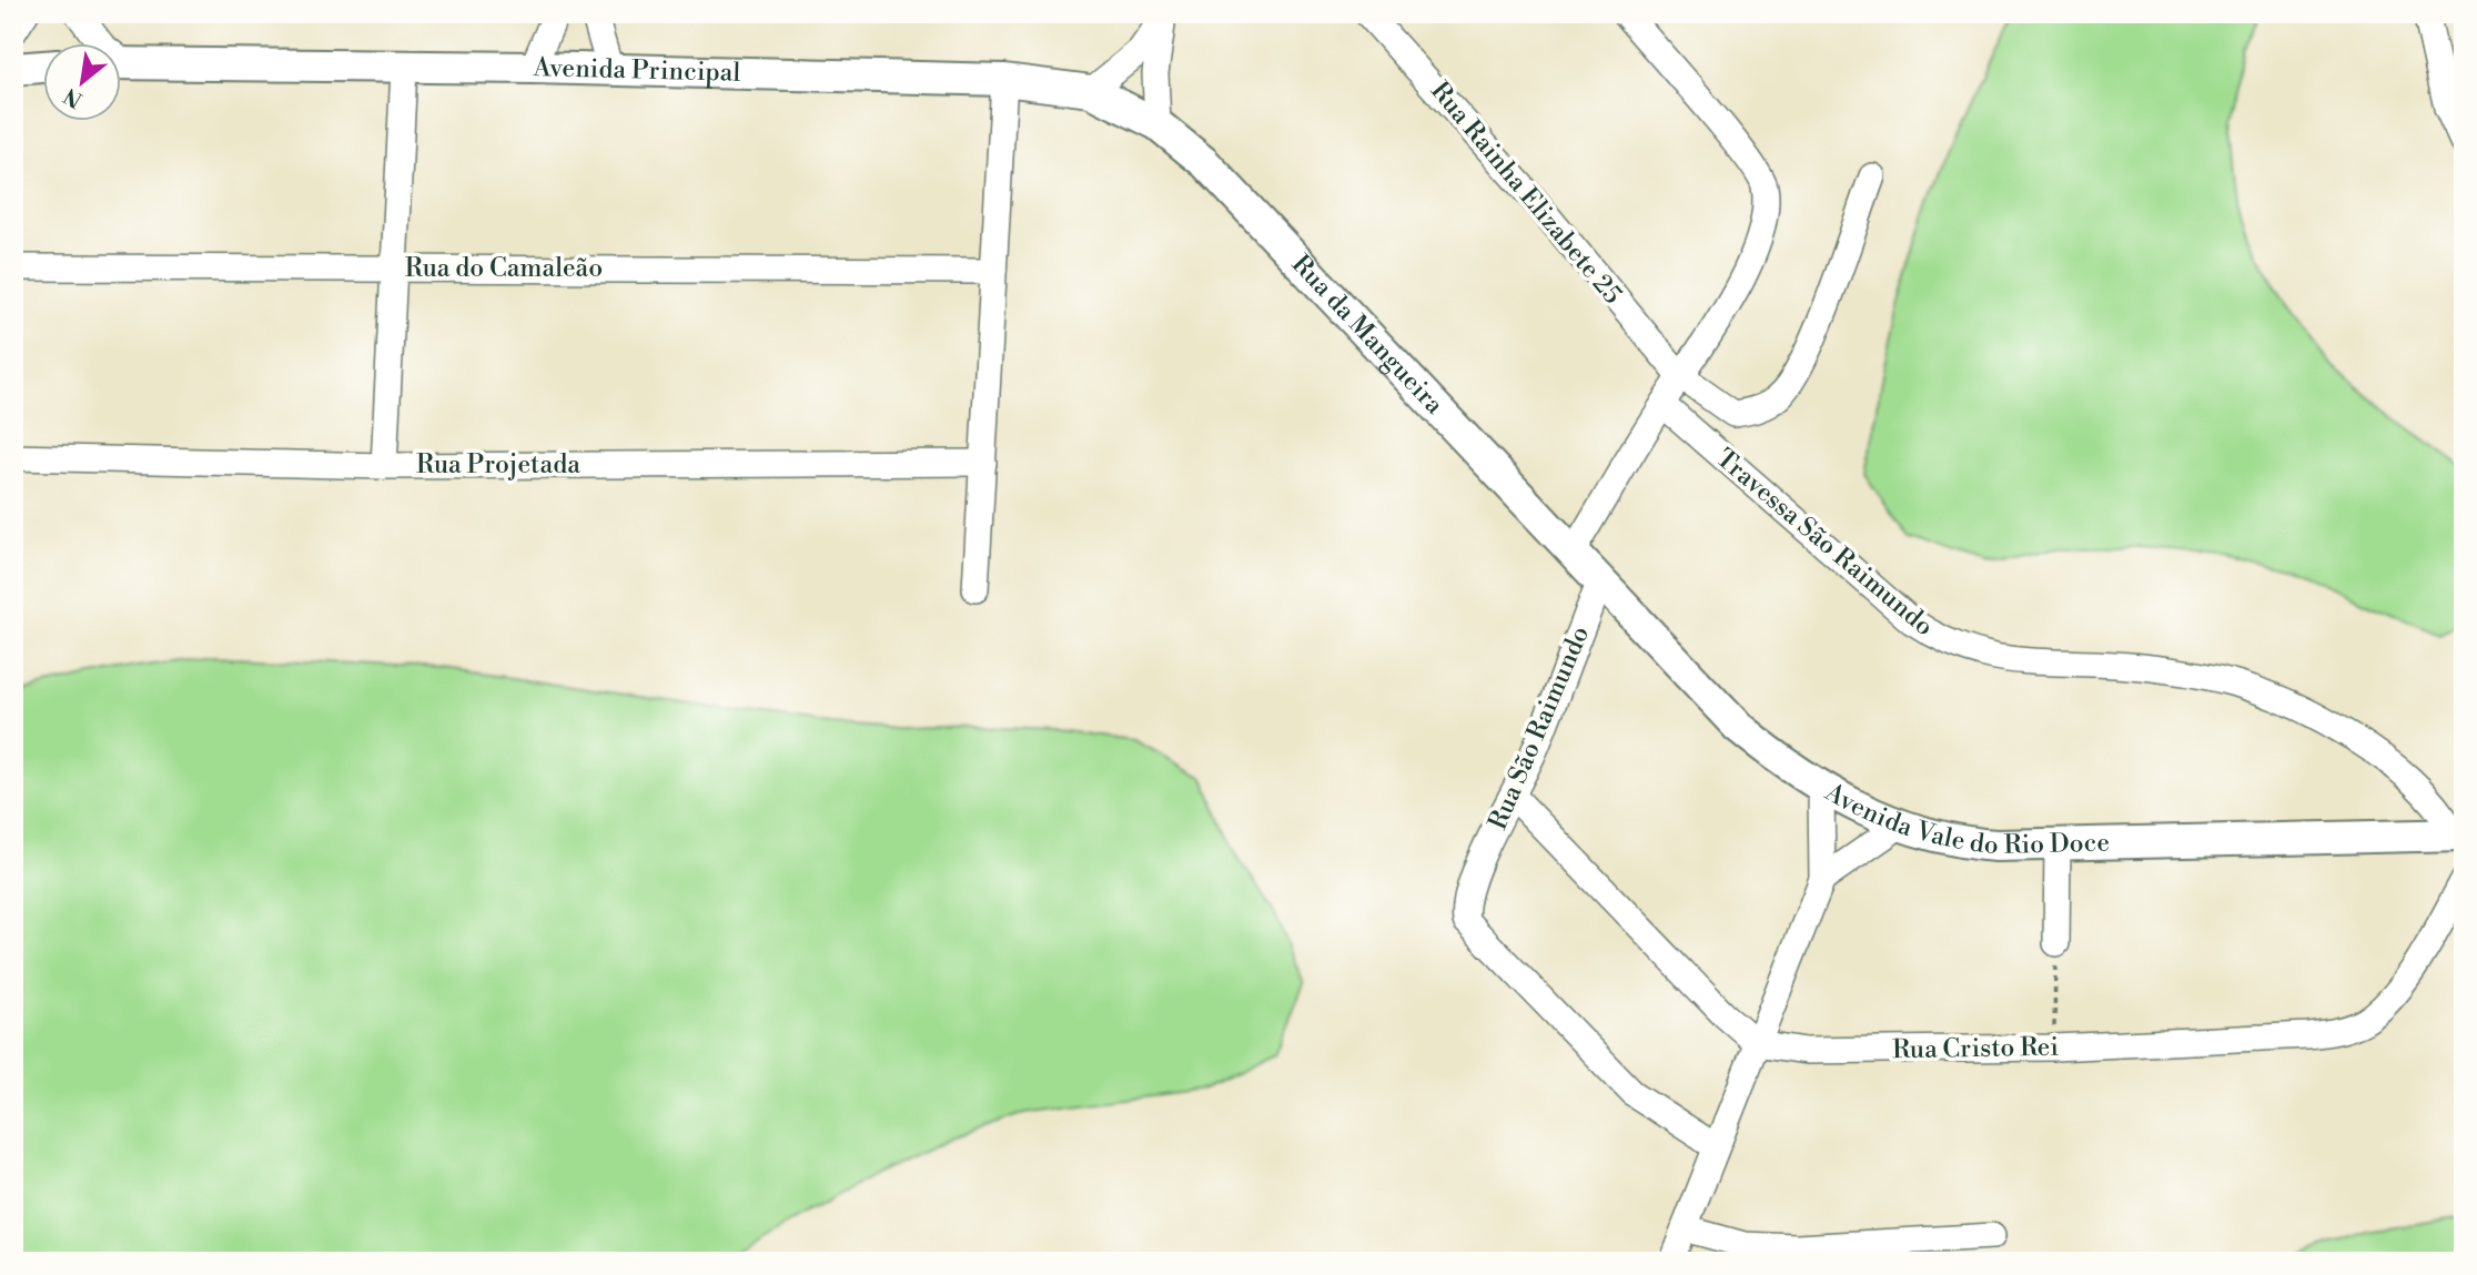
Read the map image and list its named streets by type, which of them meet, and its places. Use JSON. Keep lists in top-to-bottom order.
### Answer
{
  "streets": {
    "street": [
      "Avenida Principal",
      "Rua Rainha Elizabete 25",
      "Rua do Camaleão",
      "Rua da Mangueira",
      "Rua Projetada",
      "Travessa São Raimundo",
      "Rua São Raimundo",
      "Avenida Vale do Rio Doce",
      "Rua Cristo Rei"
    ]
  },
  "crossings": [
    ["Avenida Principal", "Rua da Mangueira"],
    ["Rua Rainha Elizabete 25", "Travessa São Raimundo"],
    ["Rua da Mangueira", "Avenida Vale do Rio Doce"],
    ["Travessa São Raimundo", "Avenida Vale do Rio Doce"],
    ["Rua São Raimundo", "Avenida Vale do Rio Doce"]
  ],
  "north": "bottom left"
}
